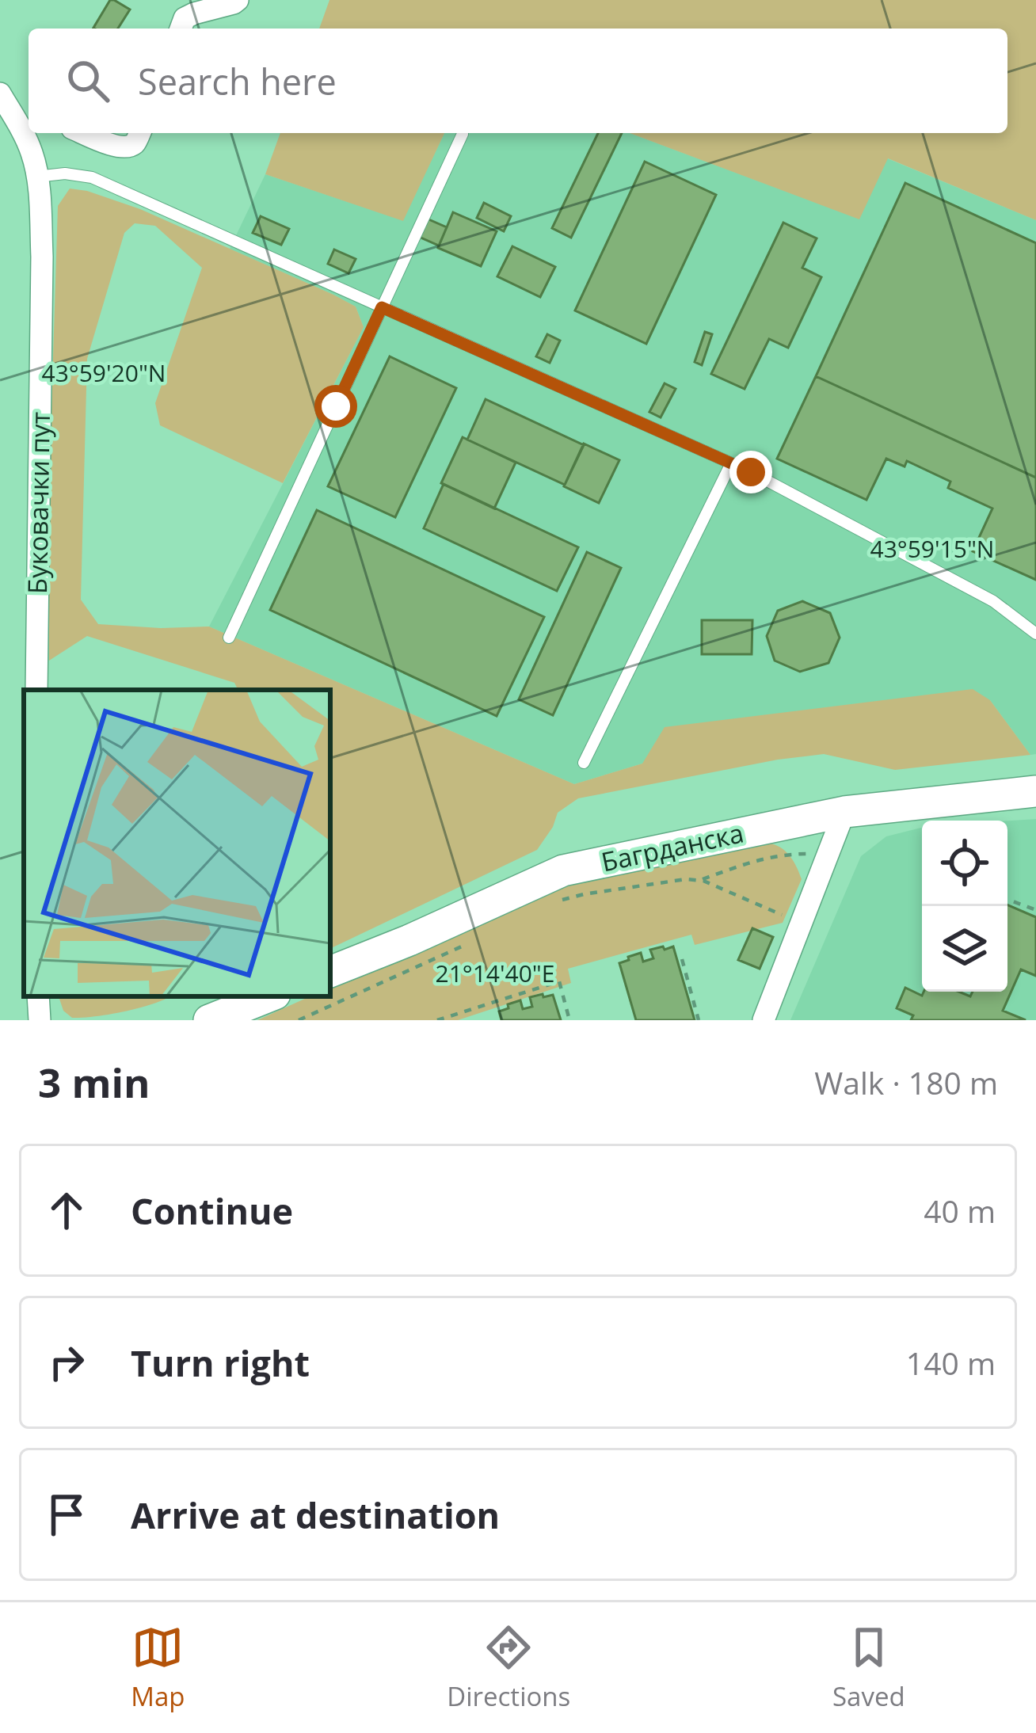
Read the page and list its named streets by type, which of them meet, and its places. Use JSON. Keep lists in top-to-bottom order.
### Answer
{
  "streets": {
    "main road": ["Багрданска"],
    "street": ["Буковачки пут"]
  },
  "page": {
    "search": "Search here",
    "heading": ["3 min", "Walk · 180 m"],
    "list": [
      ["Continue", "40 m"],
      ["Turn right", "140 m"],
      "Arrive at destination"
    ],
    "nav": ["Map", "Directions", "Saved"]
  },
  "coordinates": ["43°59'20\"N", "43°59'15\"N", "21°14'40\"E"]
}
